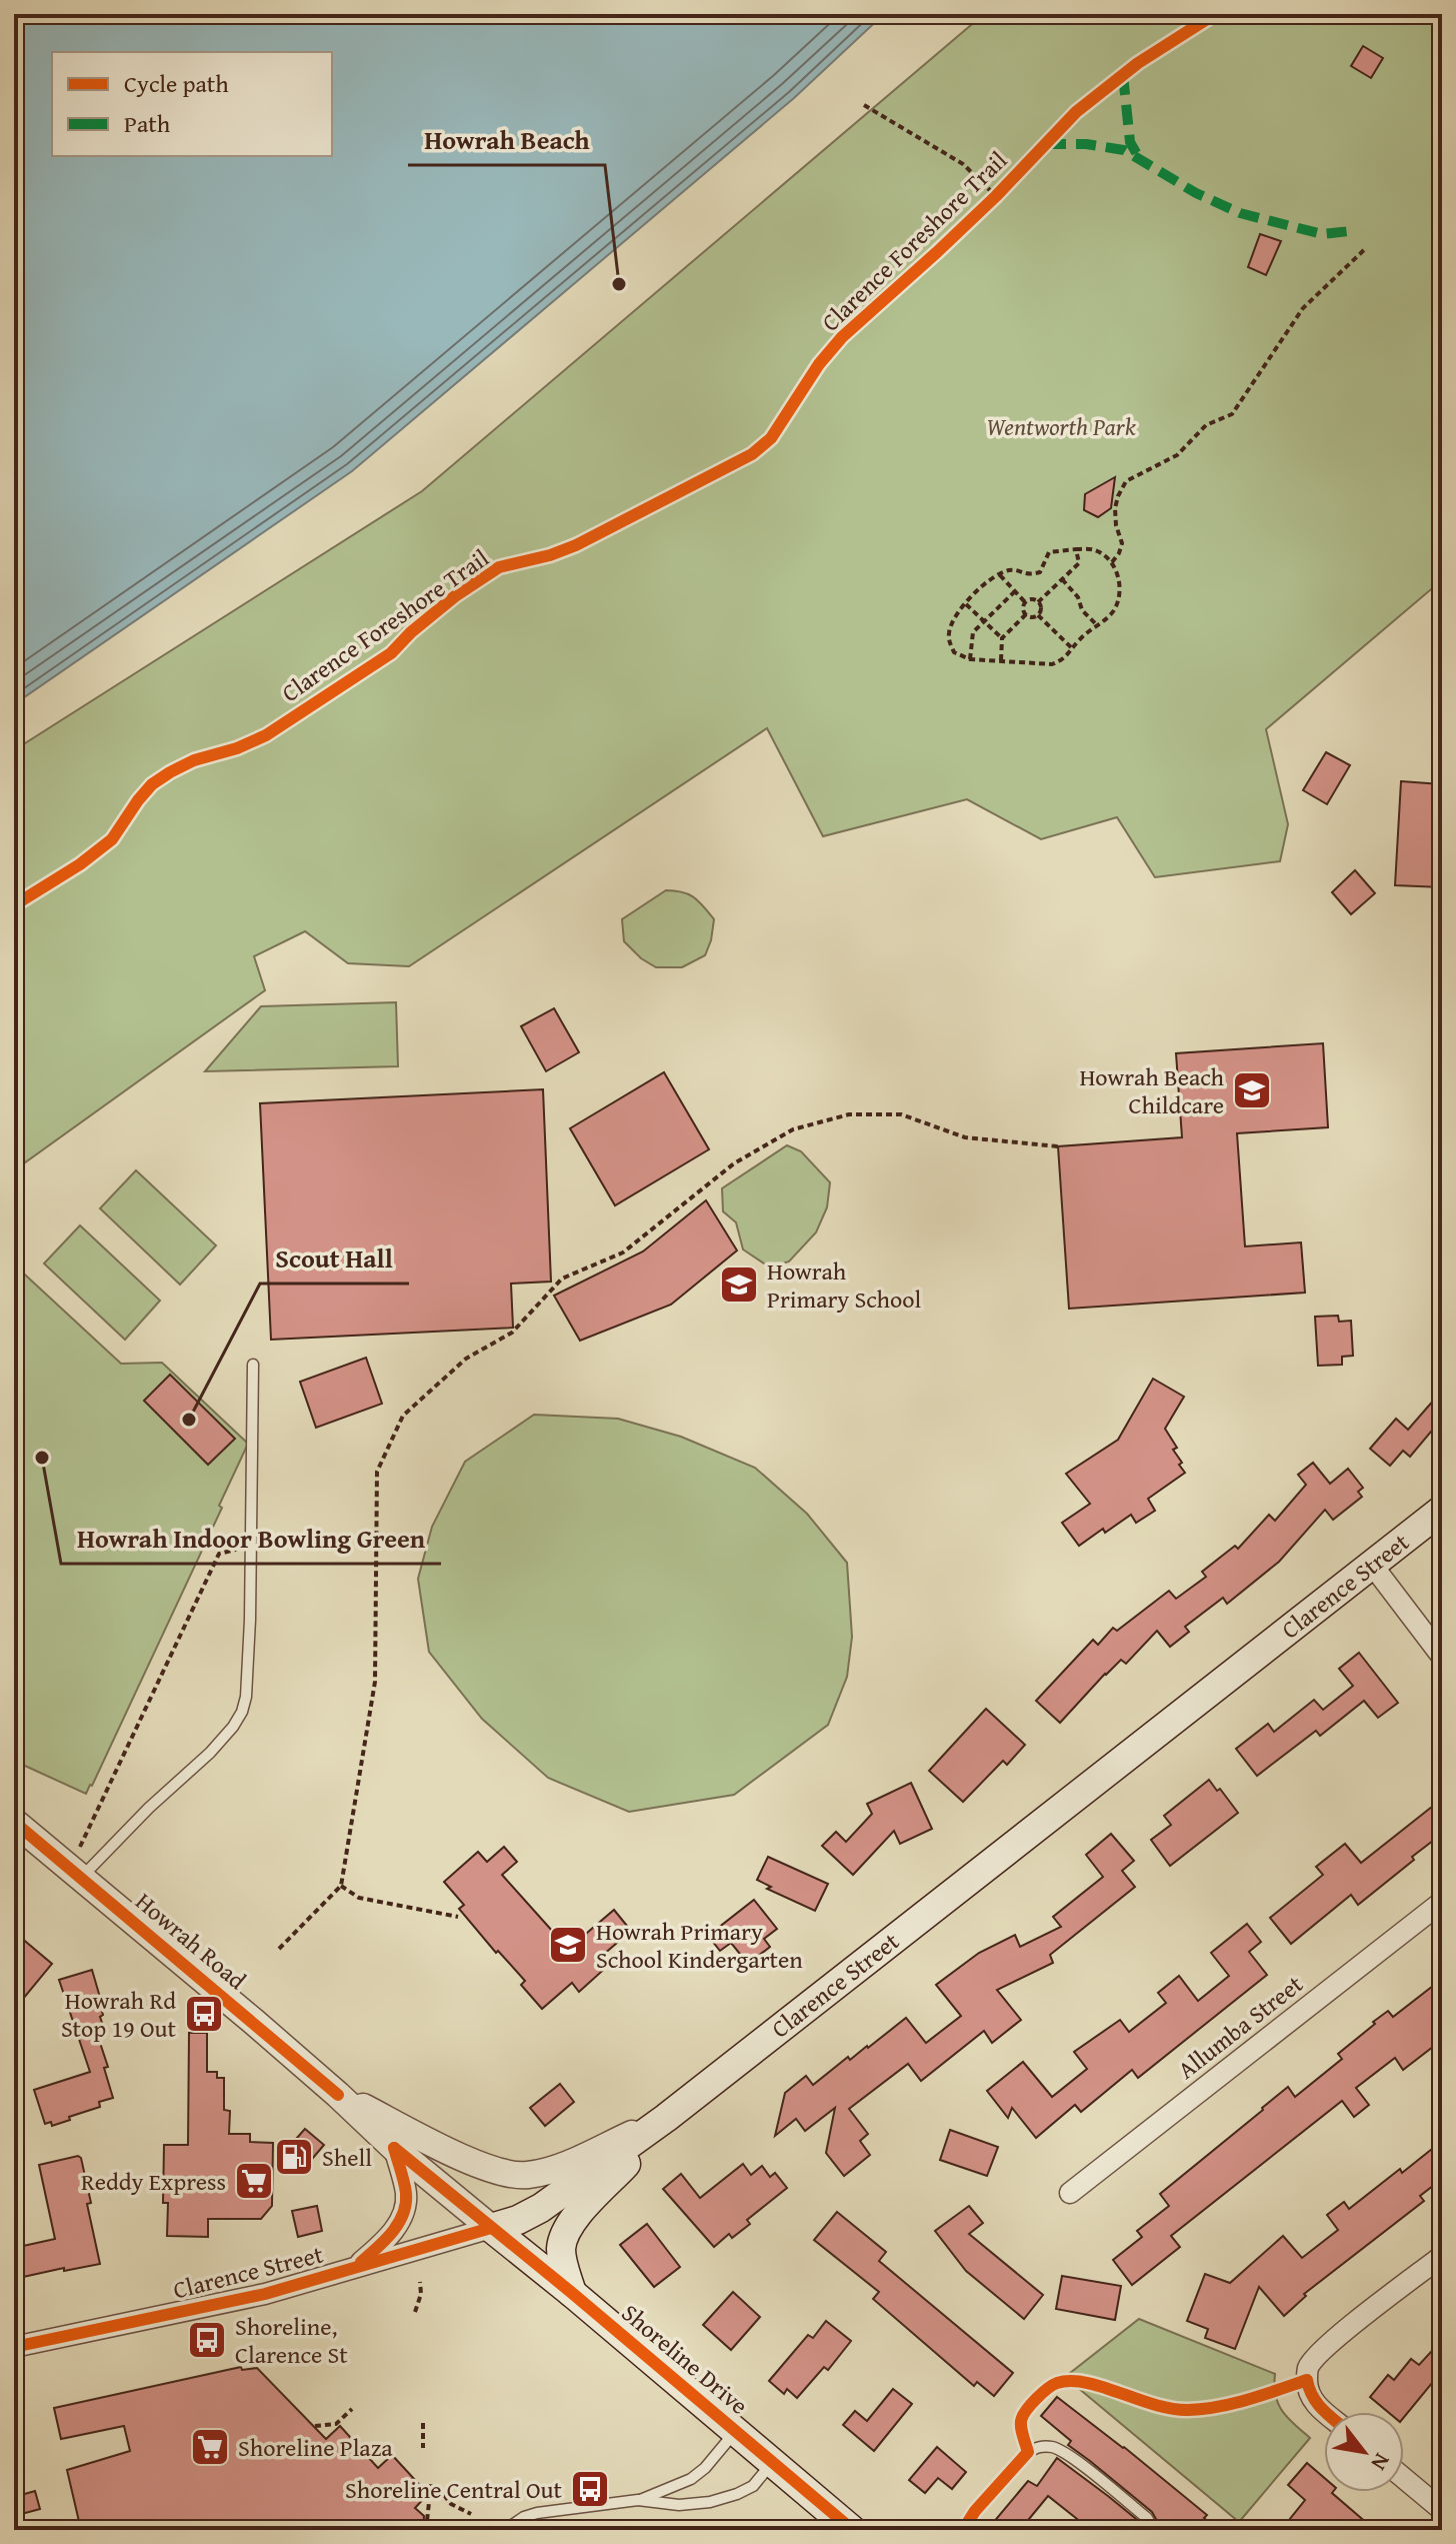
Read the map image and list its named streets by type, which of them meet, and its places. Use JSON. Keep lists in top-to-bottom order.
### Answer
{
  "streets": {
    "main road": ["Clarence Street", "Shoreline Drive"],
    "street": ["Howrah Road", "Allumba Street"],
    "cycle path": ["Clarence Foreshore Trail"]
  },
  "crossings": [
    ["Clarence Street", "Howrah Road"],
    ["Clarence Street", "Shoreline Drive"],
    ["Howrah Road", "Shoreline Drive"]
  ],
  "parks": ["Wentworth Park"],
  "places": {
    "other": ["Howrah Beach", "Scout Hall", "Howrah Indoor Bowling Green"],
    "school or university": ["Howrah Beach Childcare", "Howrah Primary School", "Howrah Primary School Kindergarten"],
    "bus stop": ["Howrah Rd Stop 19 Out", "Shoreline, Clarence St", "Shoreline Central Out"],
    "fuel station": ["Shell"],
    "supermarket": ["Reddy Express", "Shoreline Plaza"]
  },
  "legend": ["Cycle path", "Path"],
  "north": "bottom right"
}
